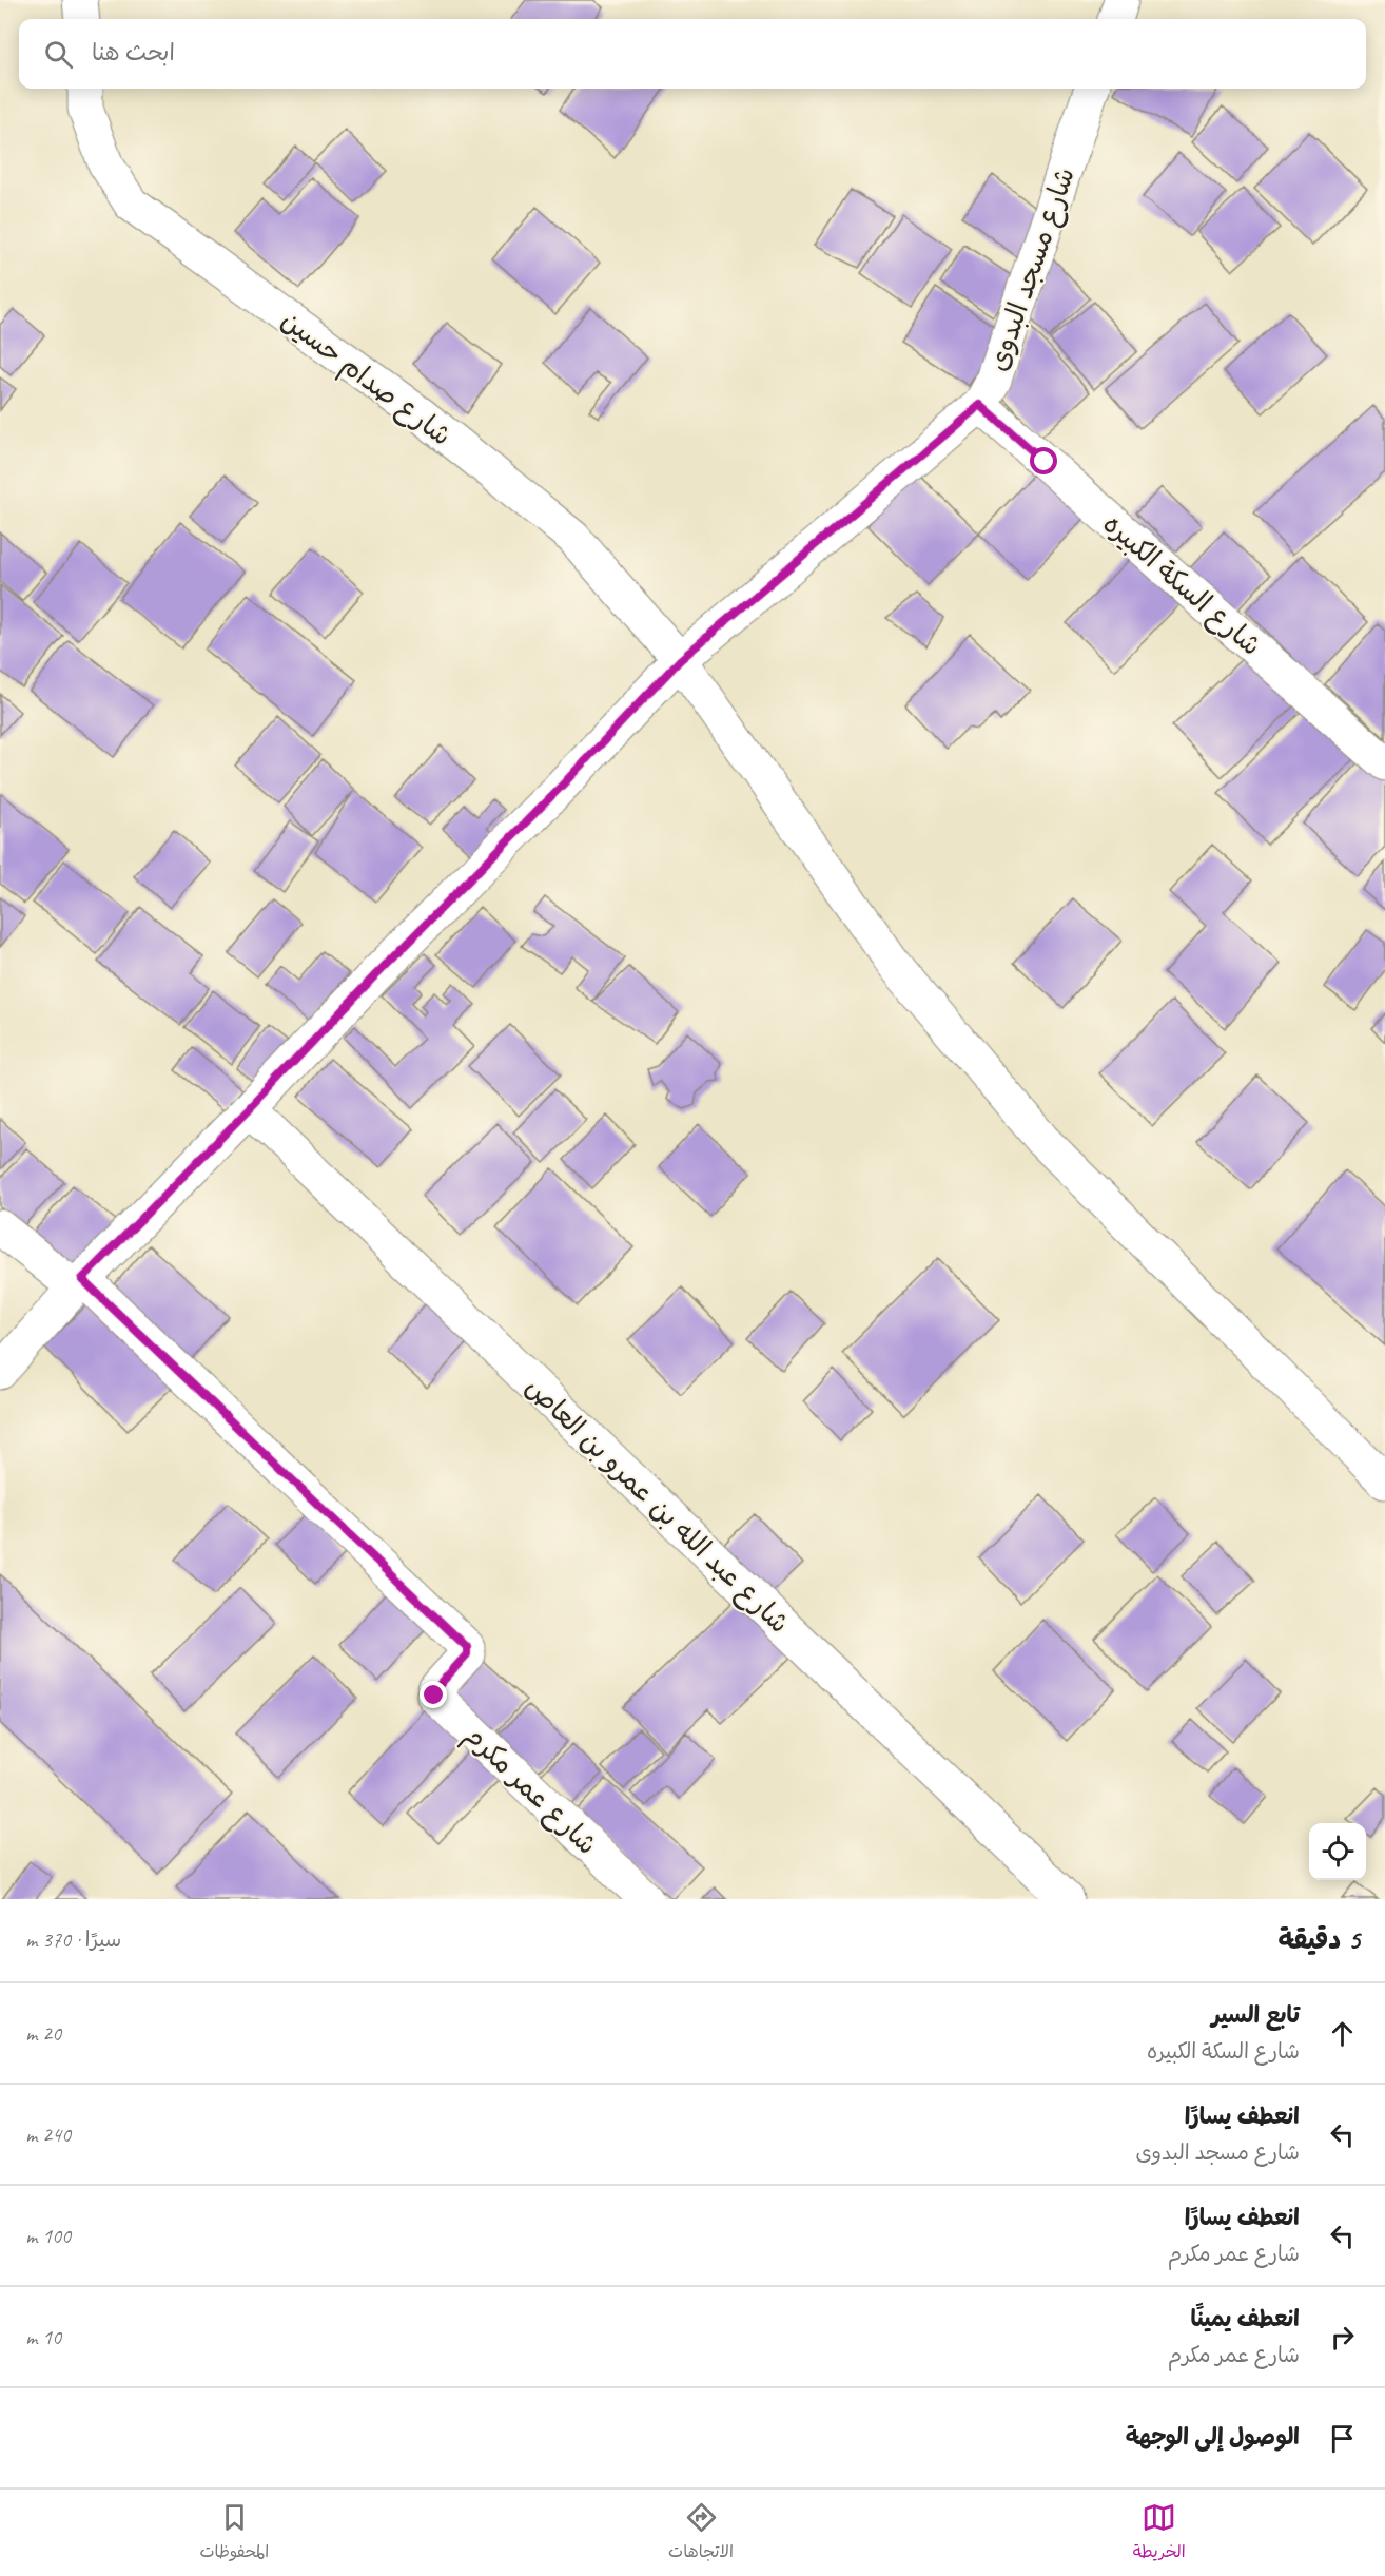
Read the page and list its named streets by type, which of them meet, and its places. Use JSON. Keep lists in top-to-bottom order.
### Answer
{
  "streets": {
    "street": [
      "شارع مسجد البدوى",
      "شارع صدام حسين",
      "شارع السكة الكبيره",
      "شارع عبد الله بن عمرو بن العاص",
      "شارع عمر مكرم"
    ]
  },
  "crossings": [
    ["شارع مسجد البدوى", "شارع صدام حسين"],
    ["شارع مسجد البدوى", "شارع السكة الكبيره"],
    ["شارع مسجد البدوى", "شارع عبد الله بن عمرو بن العاص"],
    ["شارع مسجد البدوى", "شارع عمر مكرم"]
  ],
  "page": {
    "search": "ابحث هنا",
    "heading": ["5 دقيقة", "سيرًا · 370 m"],
    "list": [
      ["تابع السير", "شارع السكة الكبيره", "20 m"],
      ["انعطف يسارًا", "شارع مسجد البدوى", "240 m"],
      ["انعطف يسارًا", "شارع عمر مكرم", "100 m"],
      ["انعطف يمينًا", "شارع عمر مكرم", "10 m"],
      "الوصول إلى الوجهة"
    ],
    "nav": ["الخريطة", "الاتجاهات", "المحفوظات"]
  }
}
